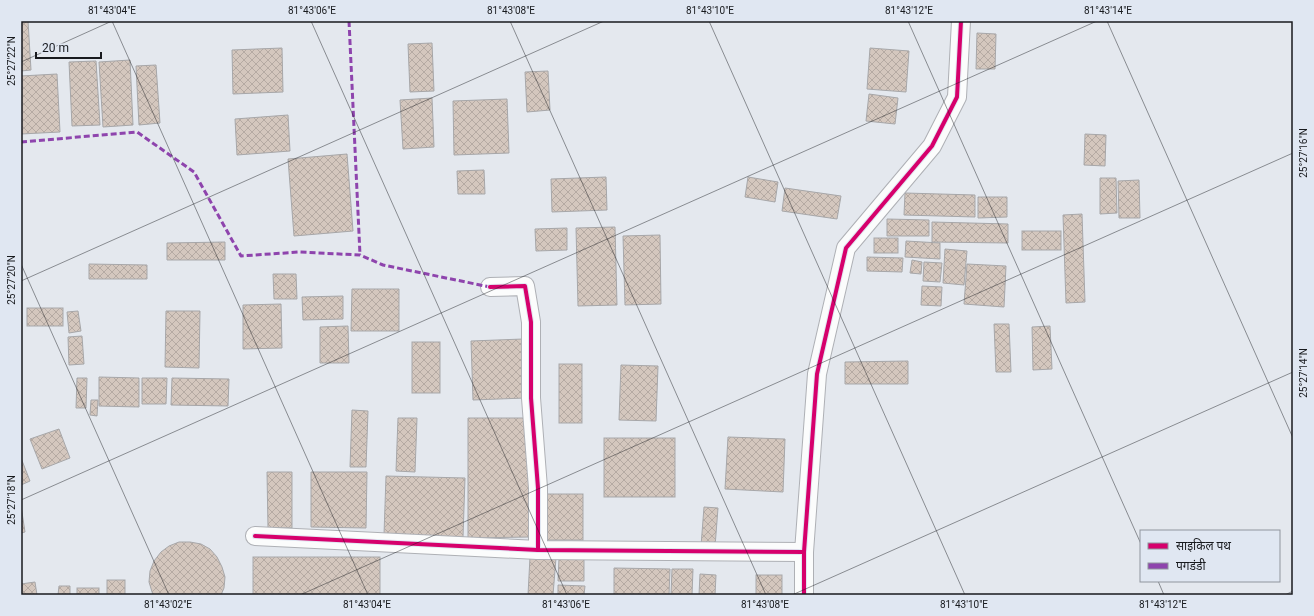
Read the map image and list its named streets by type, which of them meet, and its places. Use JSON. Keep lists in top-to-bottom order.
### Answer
{
  "legend": ["साइकिल पथ", "पगडंडी"],
  "scale_bar": "20 m",
  "coordinates": [
    "81°43'04\"E",
    "81°43'06\"E",
    "81°43'08\"E",
    "81°43'10\"E",
    "81°43'12\"E",
    "81°43'14\"E",
    "25°27'22\"N",
    "25°27'16\"N",
    "25°27'20\"N",
    "25°27'14\"N",
    "25°27'18\"N",
    "81°43'02\"E"
  ]
}
